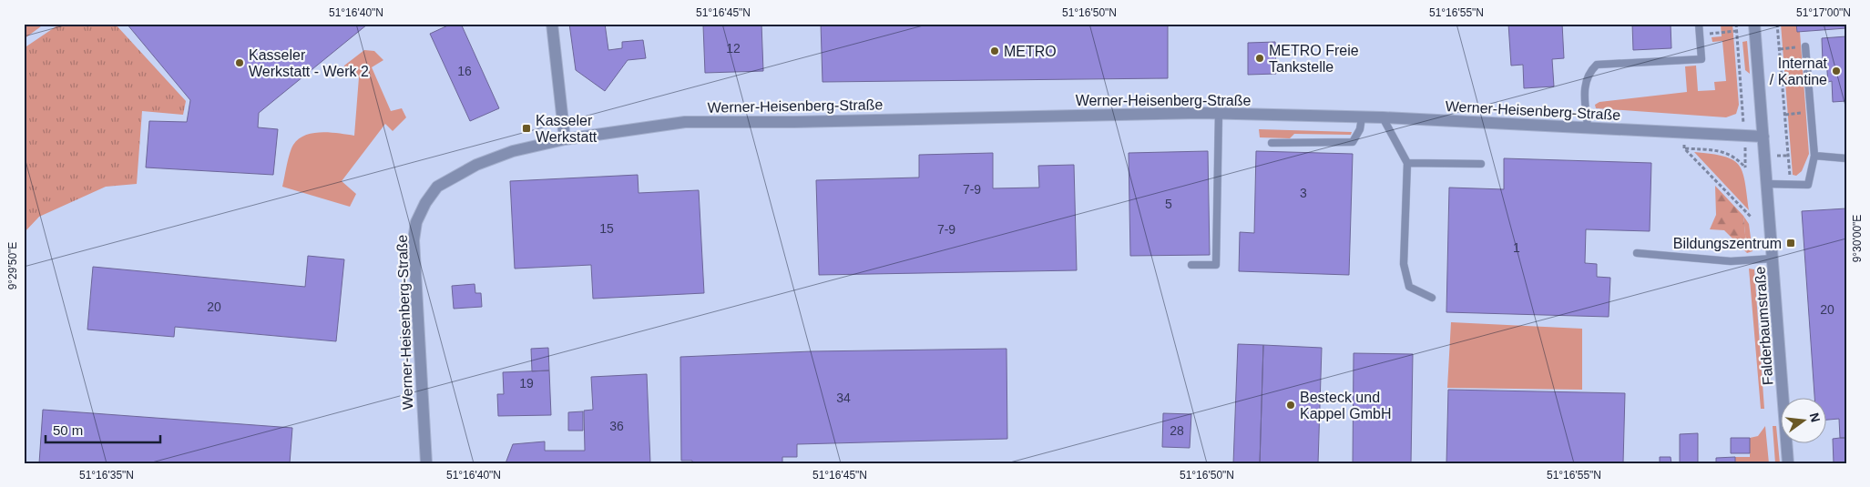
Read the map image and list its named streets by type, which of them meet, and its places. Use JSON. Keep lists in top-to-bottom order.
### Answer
{
  "streets": {
    "street": ["Werner-Heisenberg-Straße", "Falderbaumstraße"]
  },
  "crossings": [
    ["Werner-Heisenberg-Straße", "Falderbaumstraße"]
  ],
  "places": {
    "other": [
      "METRO",
      "METRO Freie Tankstelle",
      "Kasseler Werkstatt - Werk 2",
      "Internat / Kantine",
      "Besteck und Kappel GmbH"
    ],
    "transit": ["Kasseler Werkstatt", "Bildungszentrum"]
  },
  "house_numbers": [
    "12",
    "16",
    "7-9",
    "3",
    "5",
    "15",
    "7-9",
    "1",
    "20",
    "20",
    "19",
    "34",
    "36",
    "28"
  ],
  "scale_bar": "50 m",
  "north": "right",
  "coordinates": [
    "51°16'40\"N",
    "51°16'45\"N",
    "51°16'50\"N",
    "51°16'55\"N",
    "51°17'00\"N",
    "9°30'00\"E",
    "9°29'50\"E",
    "51°16'35\"N"
  ]
}
